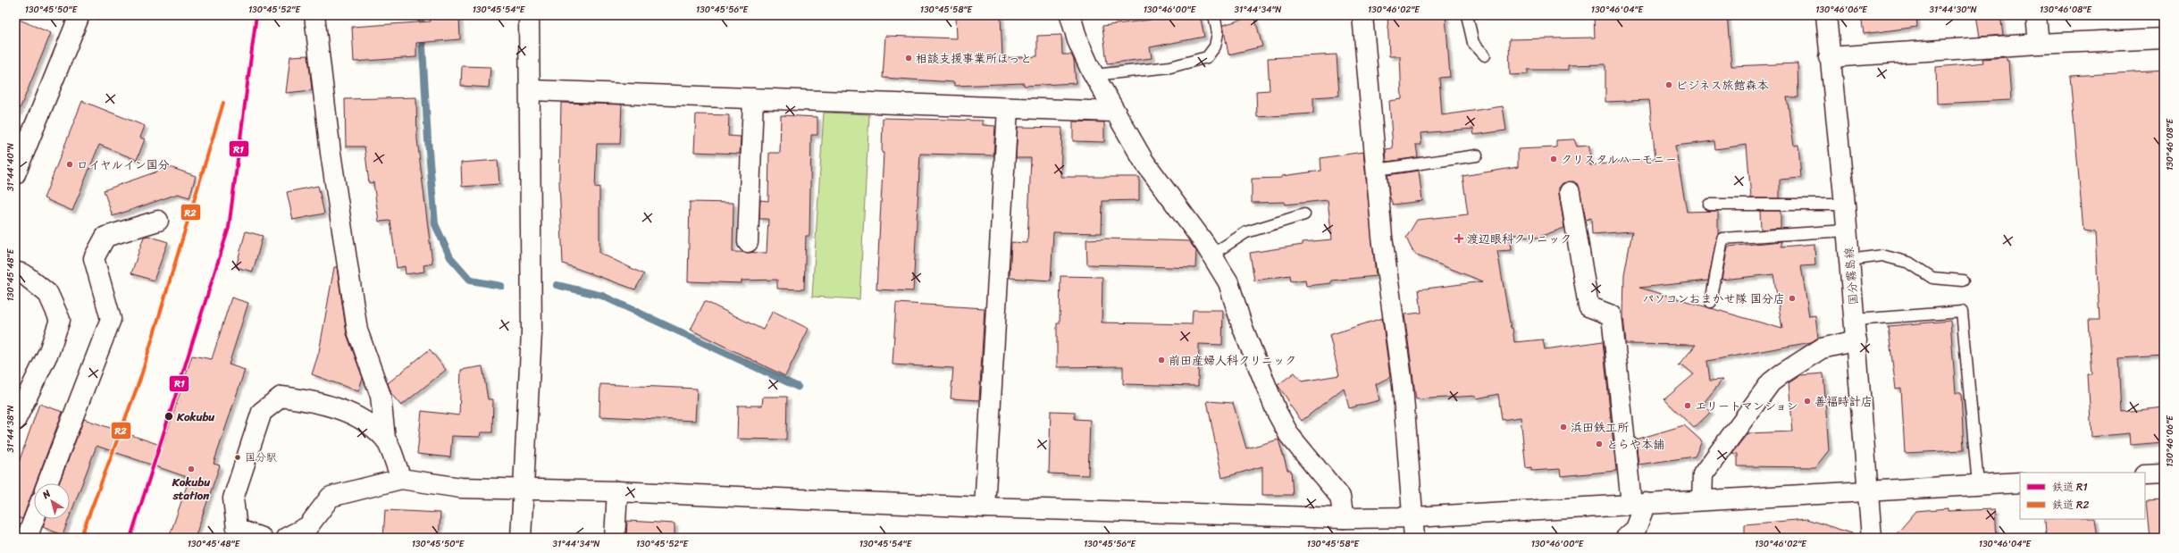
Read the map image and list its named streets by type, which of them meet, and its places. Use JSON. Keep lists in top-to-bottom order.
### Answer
{
  "streets": {
    "street": ["国分霧島線"]
  },
  "places": {
    "other": [
      "相談支援事業所ほっと",
      "ビジネス旅館森本",
      "クリスタルハーモニー",
      "ロイヤルイン国分",
      "パソコンおまかせ隊 国分店",
      "前田産婦人科クリニック",
      "善福時計店",
      "エリートマンション",
      "Kokubu",
      "浜田鉄工所",
      "とらや本舗",
      "国分駅",
      "Kokubu station"
    ],
    "health": ["渡辺眼科クリニック"]
  },
  "lines": ["rail line R1", "rail line R2"],
  "legend": ["鉄道 R1", "鉄道 R2"],
  "north": "top left",
  "coordinates": [
    "130°45'50\"E",
    "130°45'52\"E",
    "130°45'54\"E",
    "130°45'56\"E",
    "130°45'58\"E",
    "130°46'00\"E",
    "31°44'34\"N",
    "130°46'02\"E",
    "130°46'04\"E",
    "130°46'06\"E",
    "31°44'30\"N",
    "130°46'08\"E",
    "31°44'40\"N",
    "130°45'48\"E",
    "31°44'38\"N"
  ]
}
